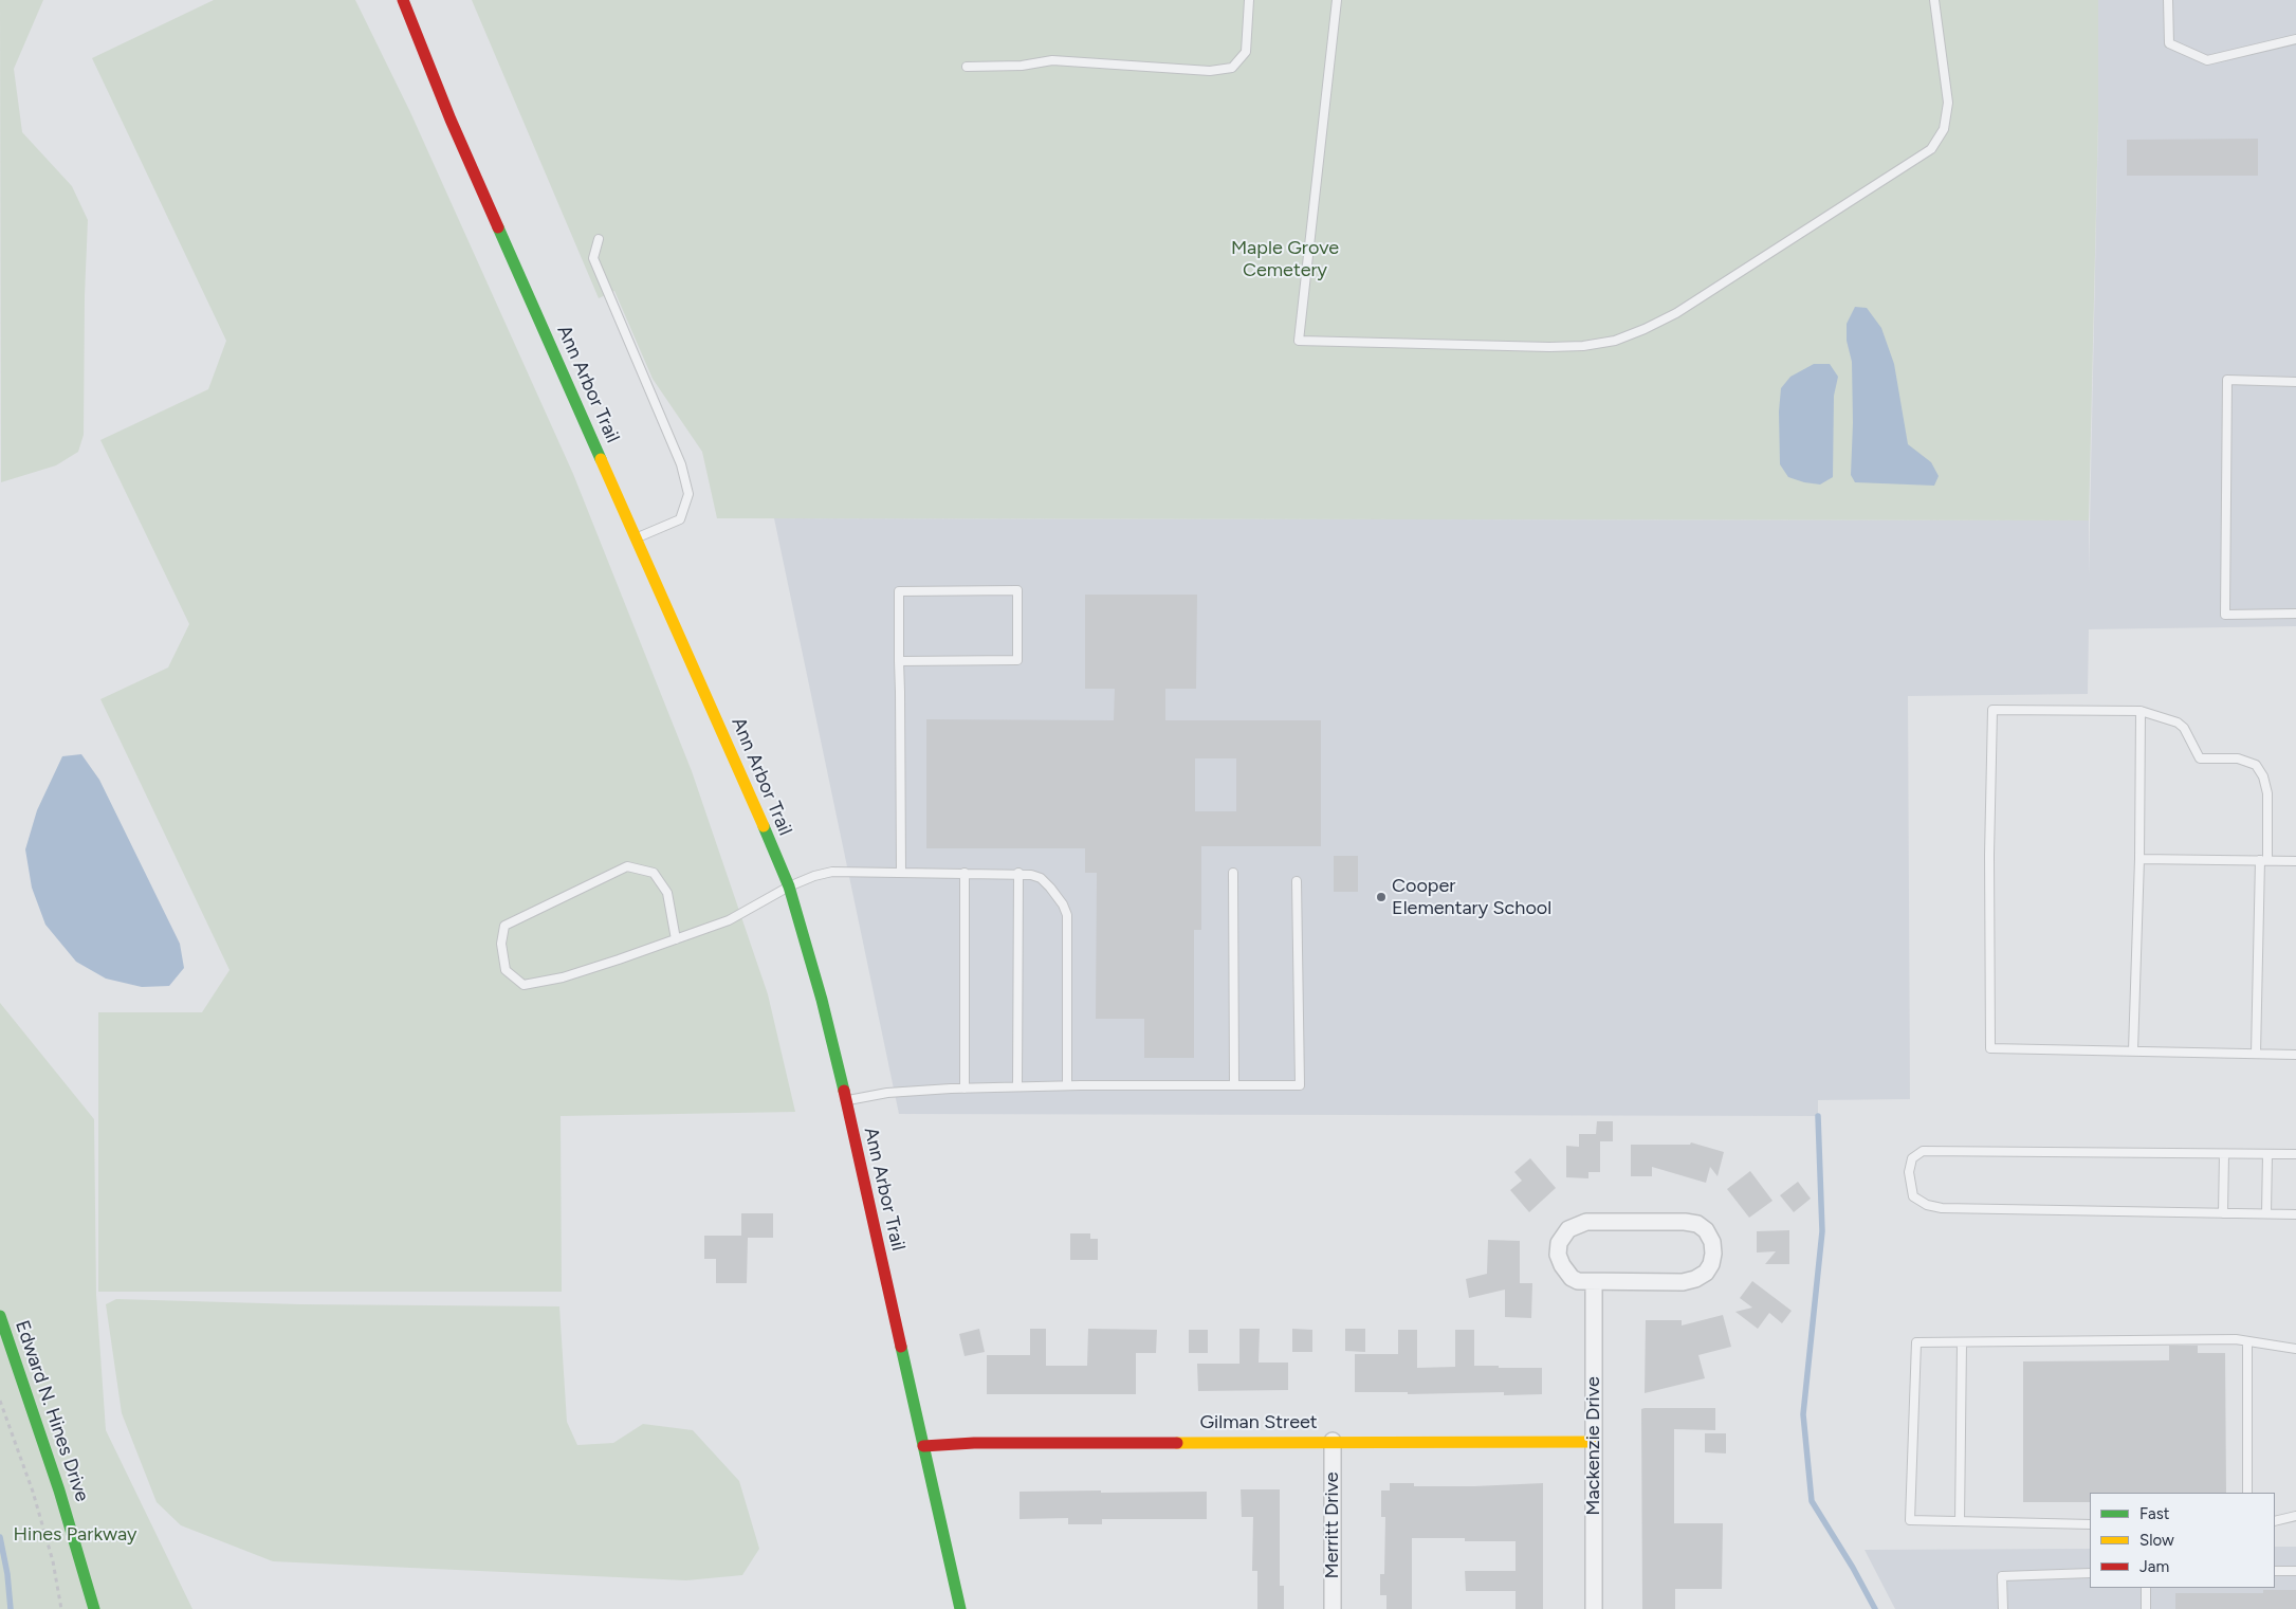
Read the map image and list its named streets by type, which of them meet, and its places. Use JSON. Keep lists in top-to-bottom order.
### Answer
{
  "streets": {
    "street": [
      "Ann Arbor Trail",
      "Edward N. Hines Drive",
      "Gilman Street",
      "Mackenzie Drive",
      "Merritt Drive"
    ]
  },
  "crossings": [
    ["Ann Arbor Trail", "Gilman Street"],
    ["Gilman Street", "Mackenzie Drive"],
    ["Gilman Street", "Merritt Drive"]
  ],
  "parks": ["Maple Grove Cemetery", "Hines Parkway"],
  "places": ["Cooper Elementary School"],
  "legend": ["Fast", "Slow", "Jam"]
}
